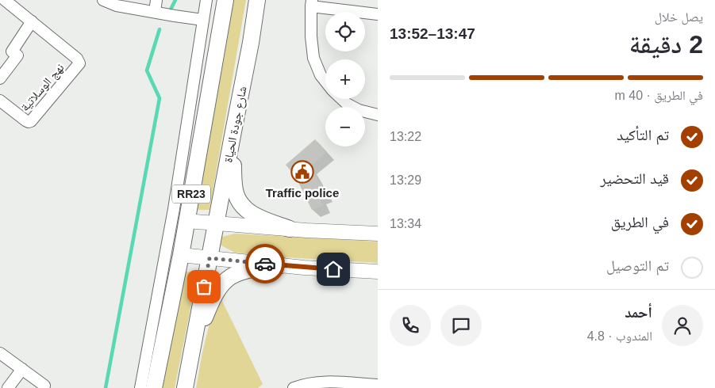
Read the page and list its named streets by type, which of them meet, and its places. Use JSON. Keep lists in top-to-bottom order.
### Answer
{
  "streets": {
    "highway": ["شارع جودة الحياة", "RR23"],
    "street": ["نهج الوسلاتية"]
  },
  "places": {
    "public building": ["Traffic police"]
  },
  "page": {
    "heading": ["2 دقيقة", "يصل خلال", "13:47–13:52"],
    "panel": ["أحمد", "المندوب · 4.8"],
    "map_buttons": ["+", "−"],
    "bar": "في الطريق · 40 m",
    "list": [
      ["تم التأكيد", "13:22"],
      ["قيد التحضير", "13:29"],
      ["في الطريق", "13:34"],
      "تم التوصيل"
    ]
  }
}
